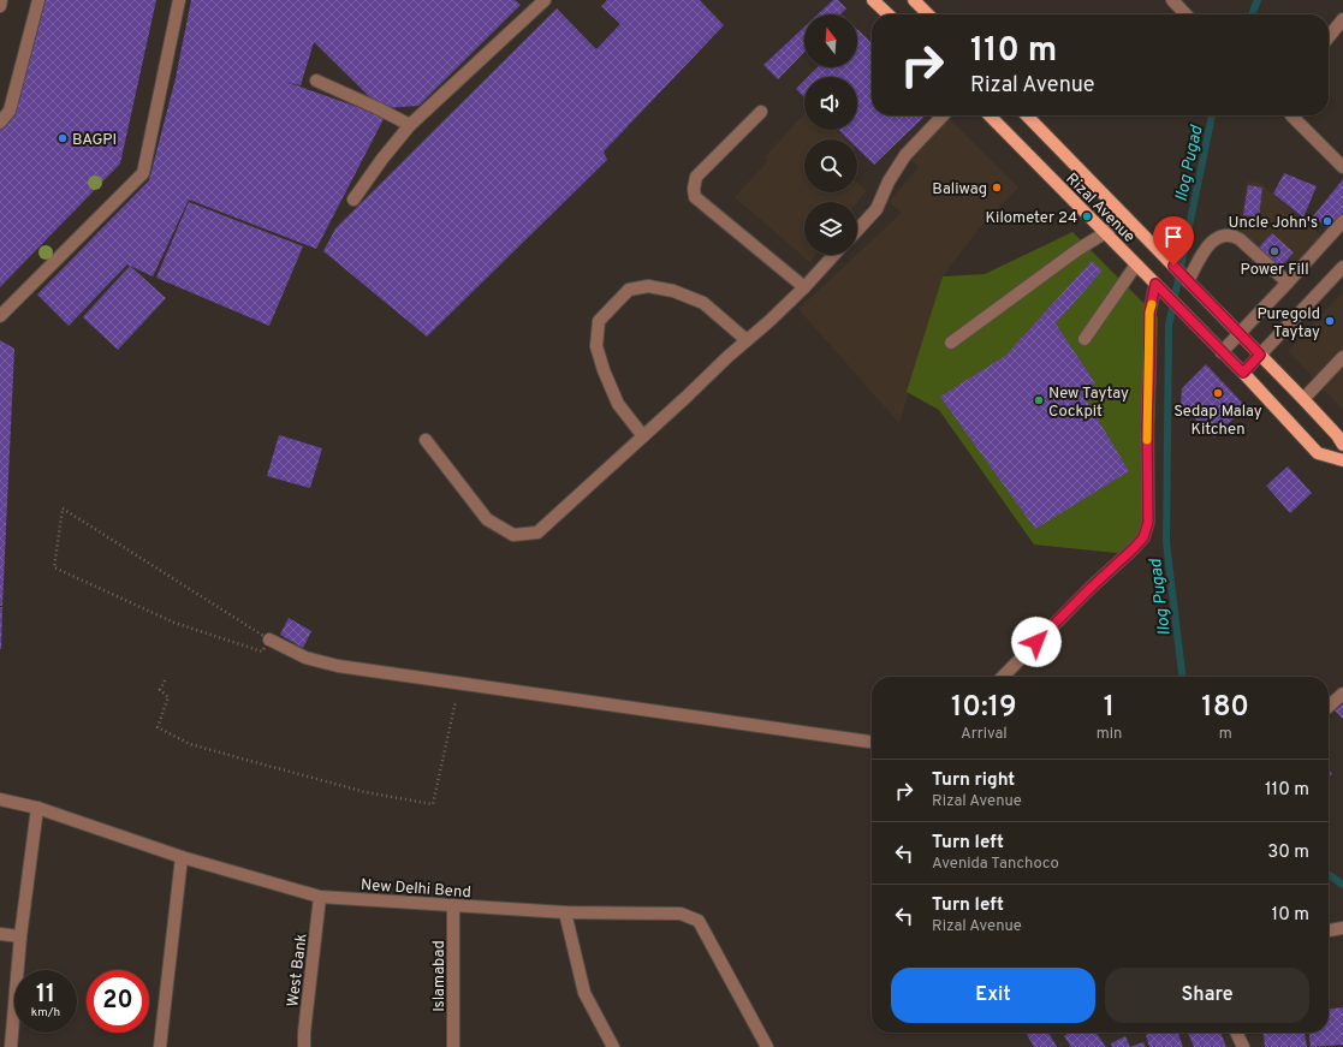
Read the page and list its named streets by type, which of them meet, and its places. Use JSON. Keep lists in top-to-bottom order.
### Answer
{
  "streets": {
    "main road": ["Rizal Avenue"],
    "street": ["New Delhi Bend", "West Bank", "Islamabad"]
  },
  "crossings": [
    ["New Delhi Bend", "West Bank"],
    ["New Delhi Bend", "Islamabad"]
  ],
  "water": ["Ilog Pugad"],
  "places": [
    "BAGPI",
    "Baliwag",
    "Kilometer 24",
    "Uncle John's",
    "Power Fill",
    "Puregold Taytay",
    "Sedap Malay Kitchen",
    "New Taytay Cockpit"
  ],
  "north": "top",
  "page": {
    "turn": ["110 m", "Rizal Avenue"],
    "eta": [
      "10:19",
      "Arrival",
      "1",
      "min",
      "180",
      "m"
    ],
    "list": [
      {
        "name": "Turn right",
        "note": "Rizal Avenue",
        "value": "110 m"
      },
      {
        "name": "Turn left",
        "note": "Avenida Tanchoco",
        "value": "30 m"
      },
      {
        "name": "Turn left",
        "note": "Rizal Avenue",
        "value": "10 m"
      }
    ],
    "buttons": ["Exit", "Share"],
    "speed": "11 km/h",
    "limit": "20"
  }
}
